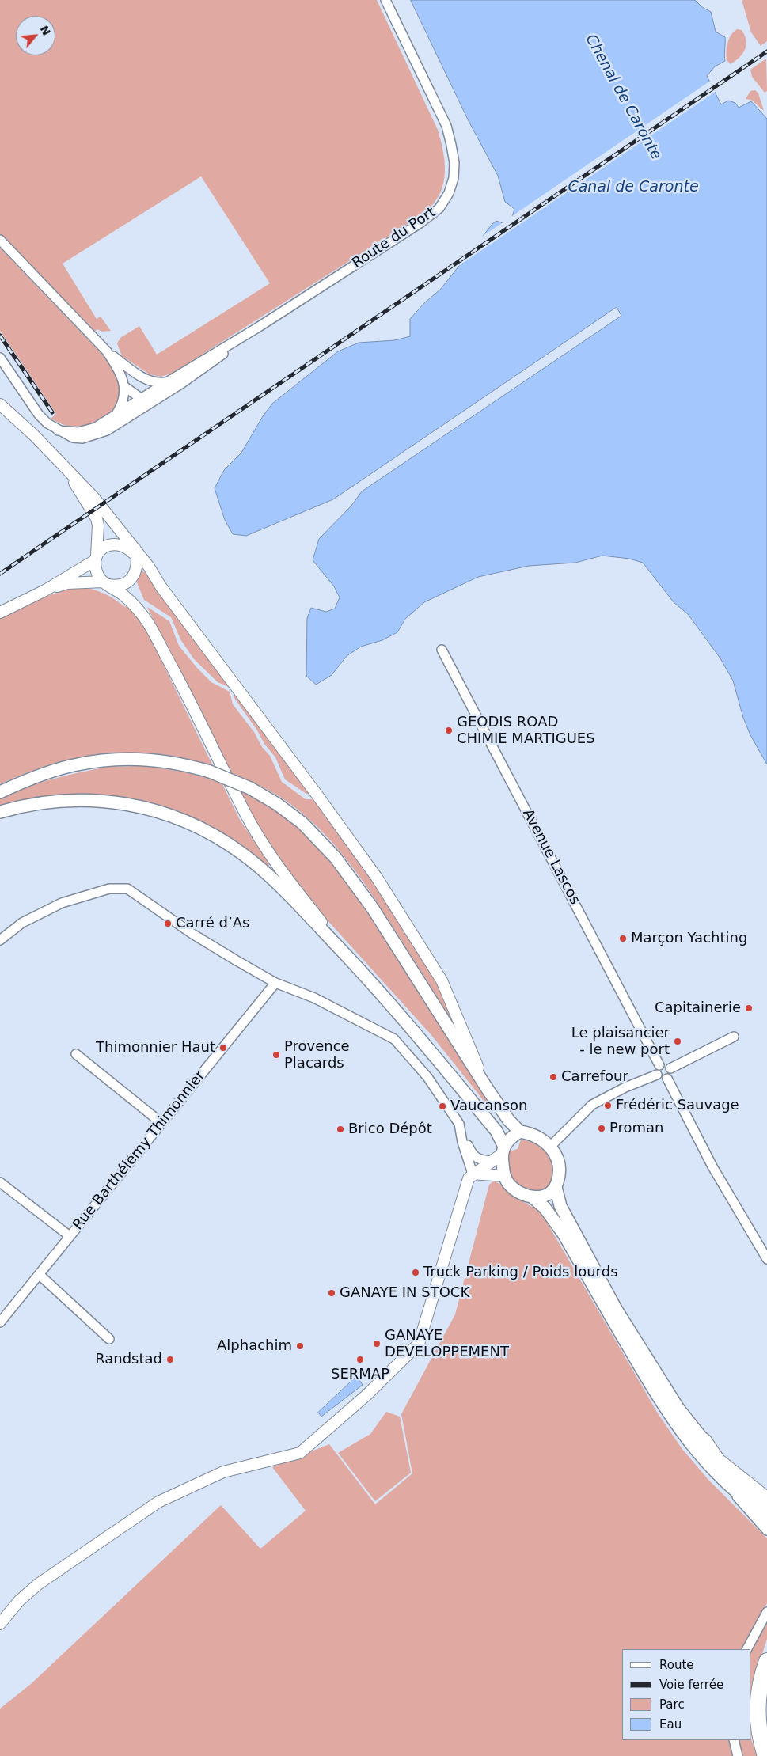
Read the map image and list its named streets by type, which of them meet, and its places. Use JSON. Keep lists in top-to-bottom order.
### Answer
{
  "streets": {
    "street": ["Route du Port", "Avenue Lascos", "Rue Barthélémy Thimonnier"]
  },
  "water": ["Chenal de Caronte", "Canal de Caronte"],
  "places": [
    "GEODIS ROAD CHIMIE MARTIGUES",
    "Carré d’As",
    "Marçon Yachting",
    "Capitainerie",
    "Le plaisancier - le new port",
    "Thimonnier Haut",
    "Provence Placards",
    "Carrefour",
    "Frédéric Sauvage",
    "Vaucanson",
    "Proman",
    "Brico Dépôt",
    "Truck Parking / Poids lourds",
    "GANAYE IN STOCK",
    "GANAYE DEVELOPPEMENT",
    "Alphachim",
    "Randstad",
    "SERMAP"
  ],
  "legend": [
    "Route",
    "Voie ferrée",
    "Parc",
    "Eau"
  ],
  "north": "top right"
}
